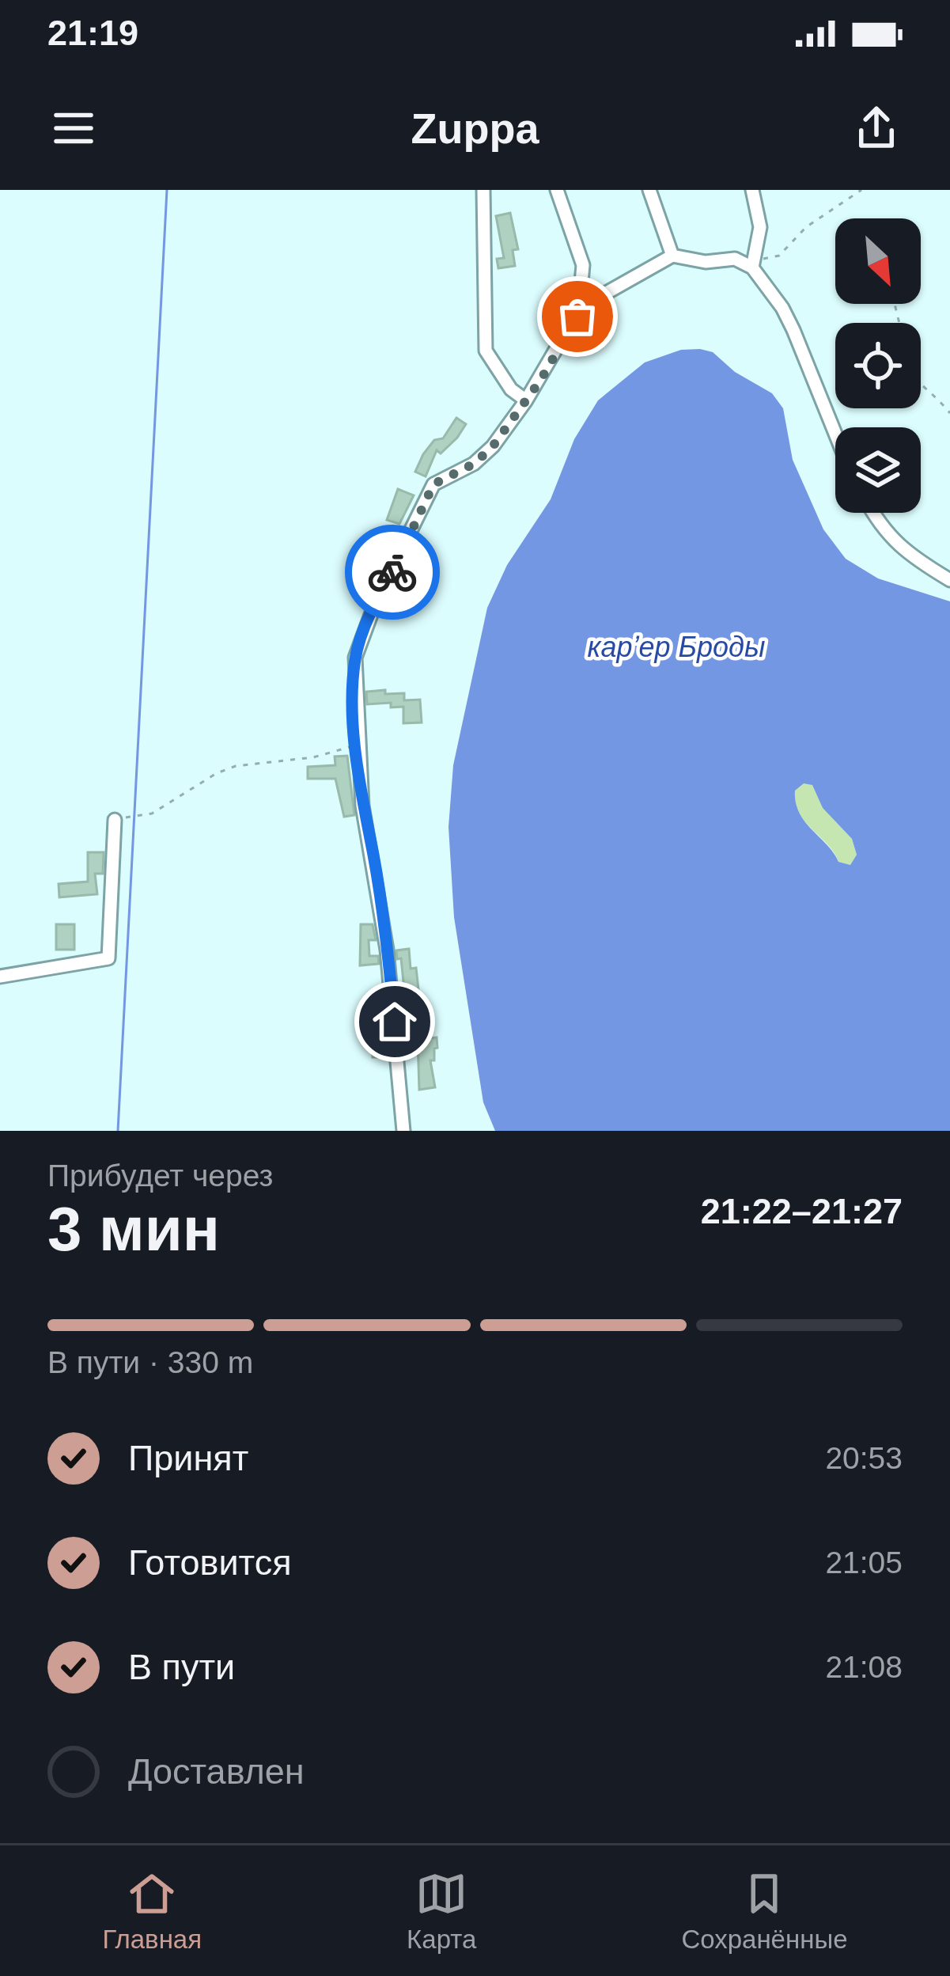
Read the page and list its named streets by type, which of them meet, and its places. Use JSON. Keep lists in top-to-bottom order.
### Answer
{
  "water": ["карʼер Броды"],
  "north": "bottom right",
  "page": {
    "status": "21:19",
    "header": "Zuppa",
    "heading": ["3 мин", "Прибудет через", "21:22–21:27"],
    "bar": "В пути · 330 m",
    "list": [
      ["Принят", "20:53"],
      ["Готовится", "21:05"],
      ["В пути", "21:08"],
      "Доставлен"
    ],
    "tabs": ["Главная", "Карта", "Сохранённые"]
  }
}
